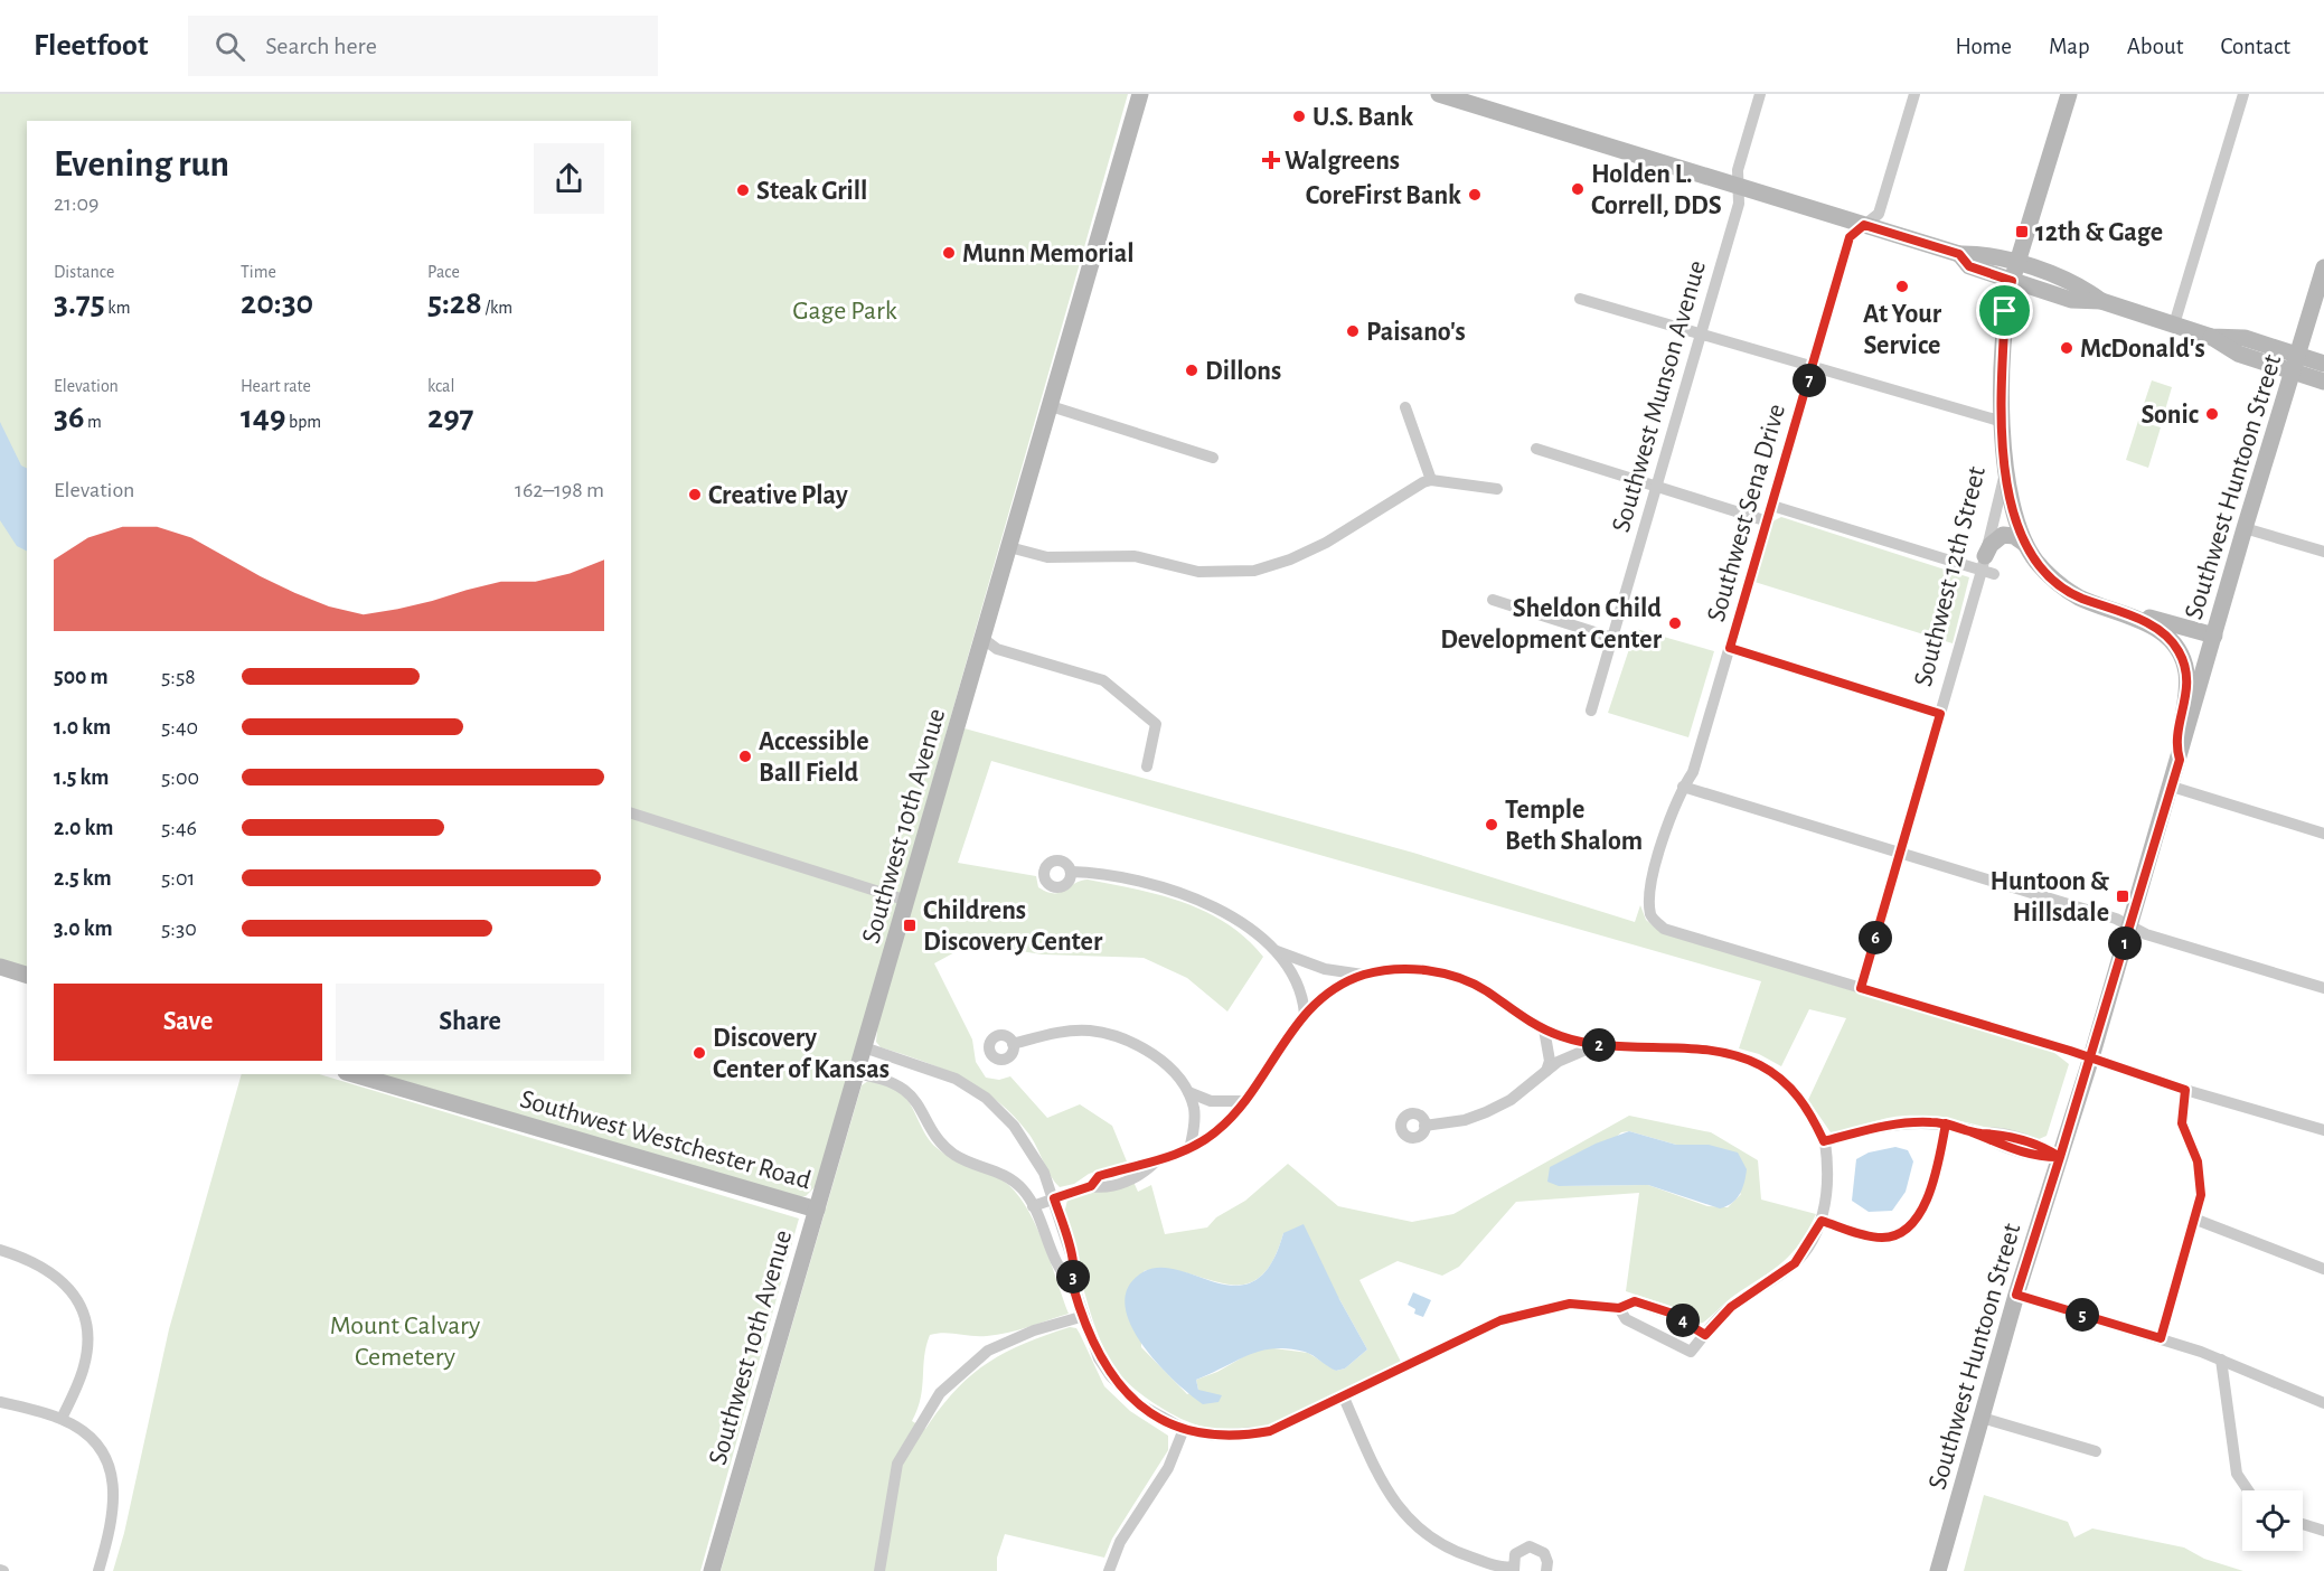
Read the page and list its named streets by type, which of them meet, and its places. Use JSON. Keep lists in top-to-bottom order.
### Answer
{
  "streets": {
    "main road": [
      "Southwest Huntoon Street",
      "Southwest 12th Street",
      "Southwest 10th Avenue",
      "Southwest Westchester Road"
    ],
    "street": ["Southwest Munson Avenue", "Southwest Sena Drive"]
  },
  "crossings": [
    ["Southwest Sena Drive", "Southwest 12th Street"],
    ["Southwest 10th Avenue", "Southwest Westchester Road"]
  ],
  "parks": ["Gage Park", "Mount Calvary Cemetery"],
  "places": {
    "other": [
      "U.S. Bank",
      "Holden L. Correll, DDS",
      "Steak Grill",
      "CoreFirst Bank",
      "Munn Memorial",
      "At Your Service",
      "Paisano's",
      "McDonald's",
      "Dillons",
      "Sonic",
      "Creative Play",
      "Sheldon Child Development Center",
      "Accessible Ball Field",
      "Temple Beth Shalom",
      "Discovery Center of Kansas"
    ],
    "health": ["Walgreens"],
    "transit": ["12th & Gage", "Huntoon & Hillsdale", "Childrens Discovery Center"]
  },
  "page": {
    "header": "Fleetfoot",
    "search": "Search here",
    "nav": [
      "Home",
      "Map",
      "About",
      "Contact"
    ],
    "heading": ["Evening run", "21:09"],
    "stats": [
      ["Distance", "3.75 km"],
      ["Time", "20:30"],
      ["Pace", "5:28 /km"],
      ["Elevation", "36 m"],
      ["Heart rate", "149 bpm"],
      ["kcal", "297"]
    ],
    "pins": [
      "7",
      "6",
      "1",
      "2",
      "3",
      "5",
      "4"
    ],
    "chart": ["Elevation", "162–198 m"],
    "list": [
      {
        "name": "500 m",
        "note": "5:58"
      },
      {
        "name": "1.0 km",
        "note": "5:40"
      },
      {
        "name": "1.5 km",
        "note": "5:00"
      },
      {
        "name": "2.0 km",
        "note": "5:46"
      },
      {
        "name": "2.5 km",
        "note": "5:01"
      },
      {
        "name": "3.0 km",
        "note": "5:30"
      }
    ],
    "buttons": ["Save", "Share"]
  }
}
